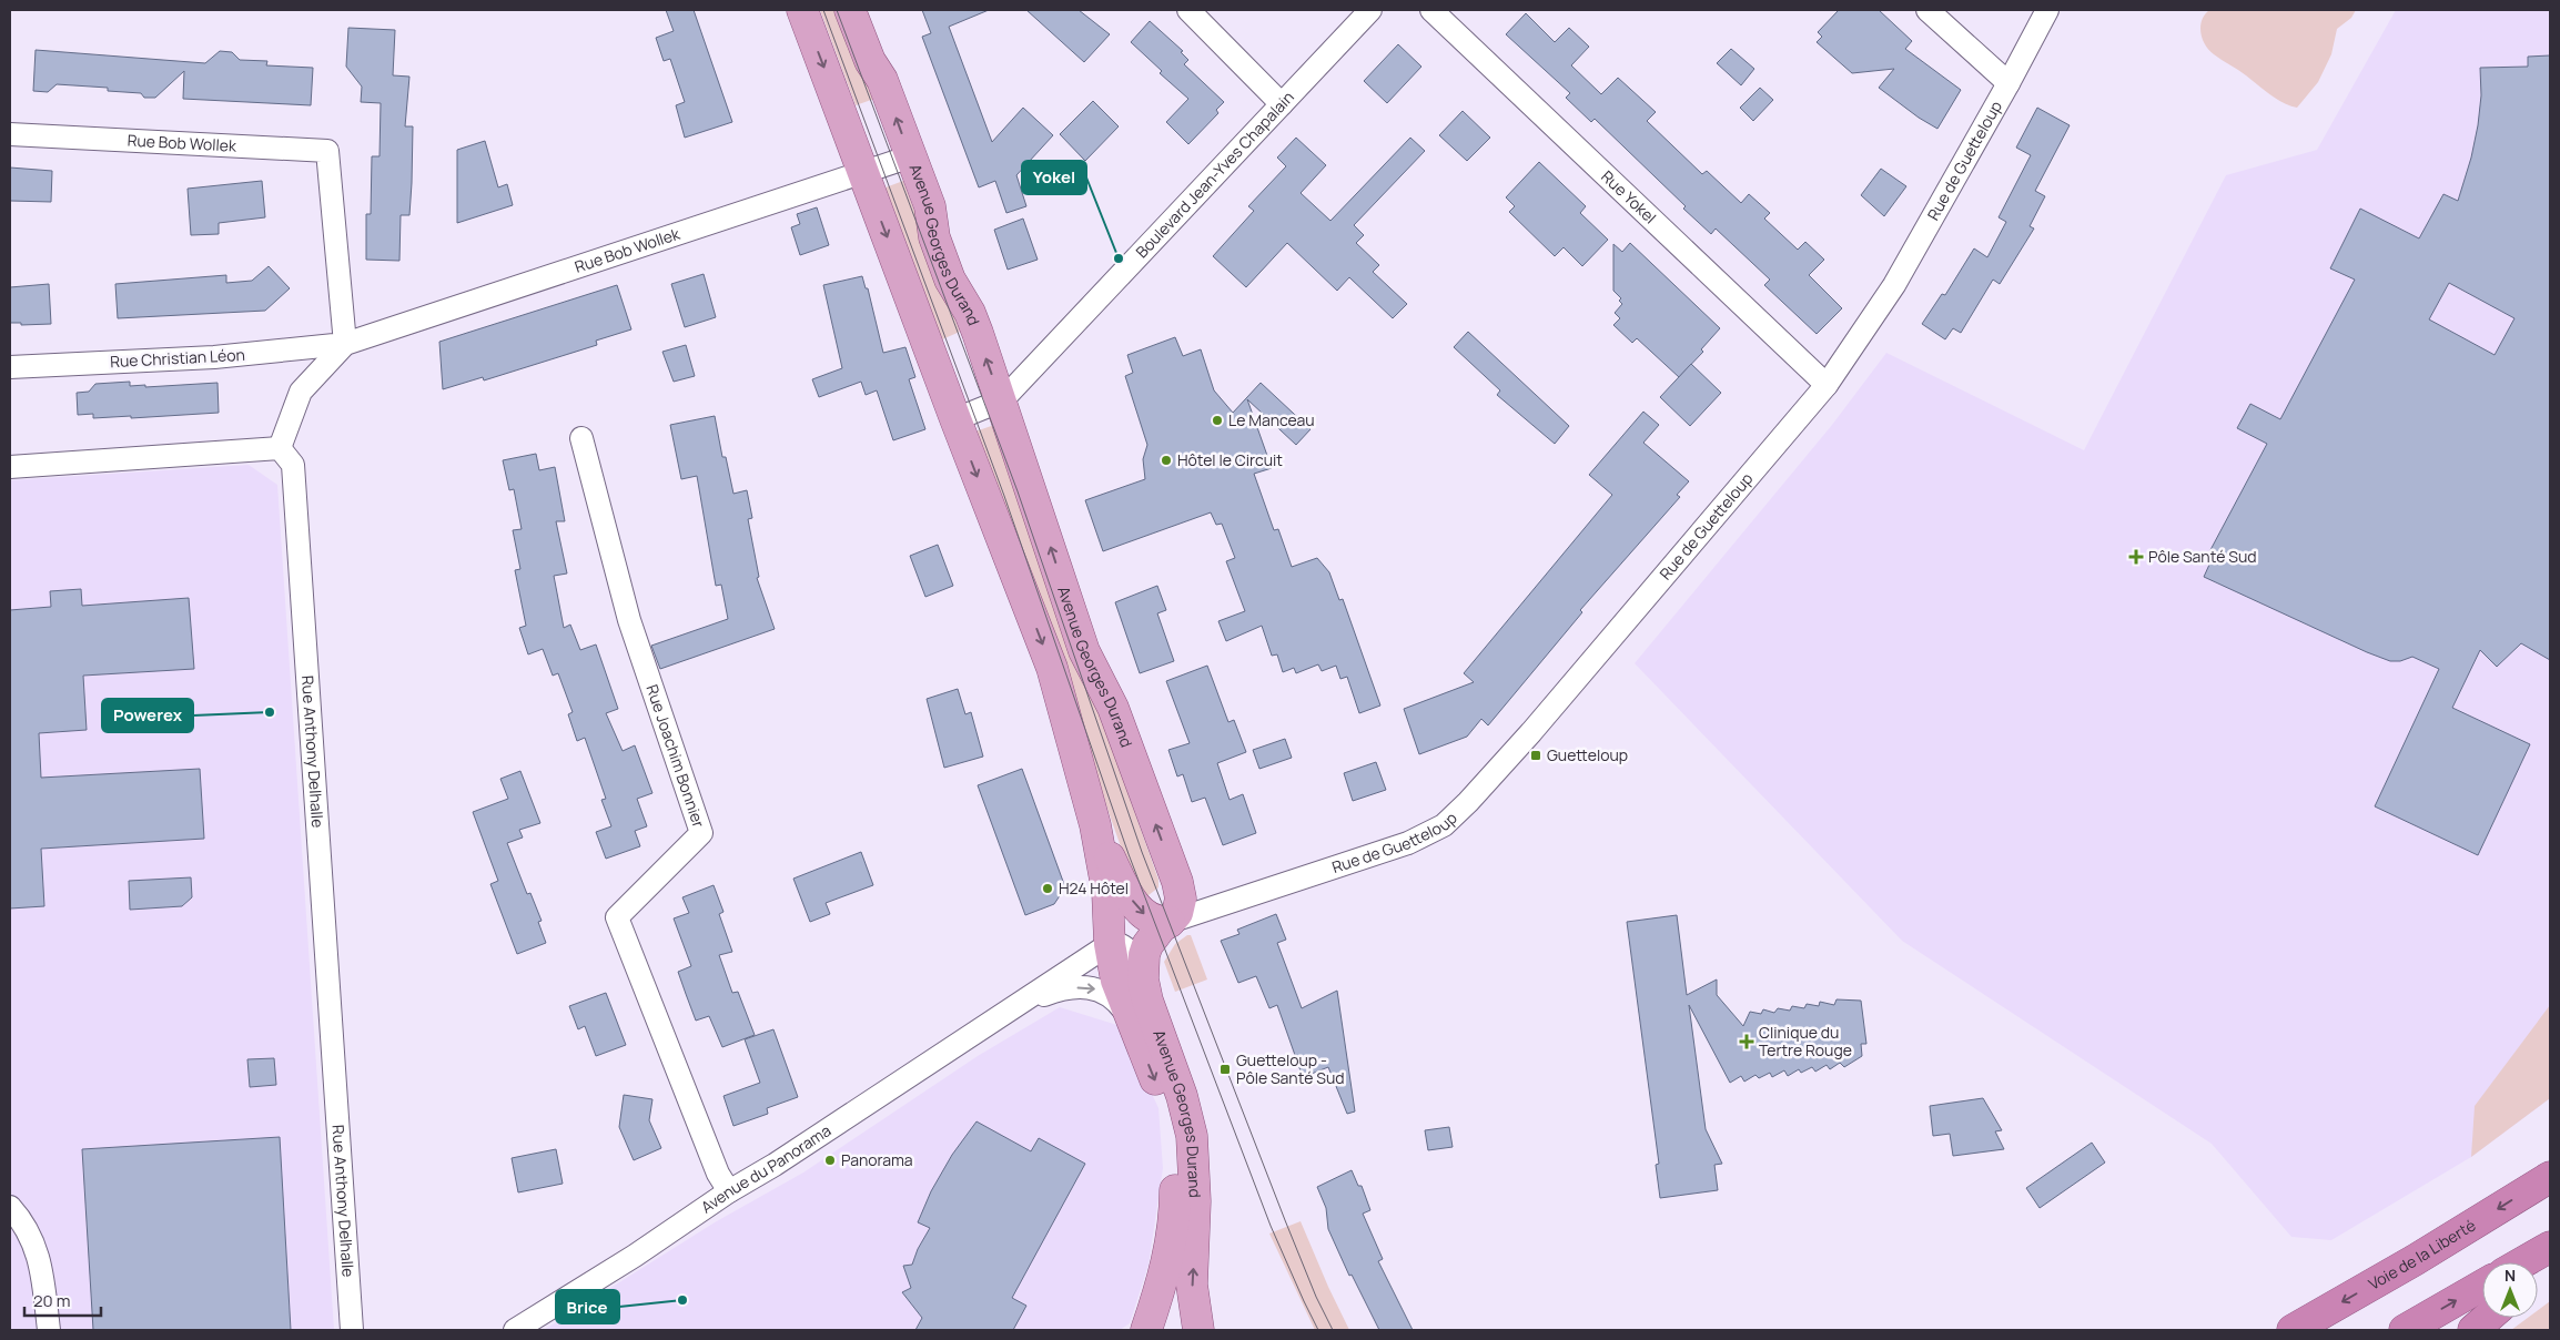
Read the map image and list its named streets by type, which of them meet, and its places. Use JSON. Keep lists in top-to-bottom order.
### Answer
{
  "streets": {
    "highway": ["Voie de la Liberté"],
    "main road": ["Avenue Georges Durand"],
    "street": [
      "Rue Bob Wollek",
      "Rue de Guetteloup",
      "Boulevard Jean-Yves Chapalain",
      "Rue Yokel",
      "Rue Christian Léon",
      "Rue Anthony Delhalle",
      "Rue Joachim Bonnier",
      "Avenue du Panorama"
    ]
  },
  "crossings": [
    ["Rue Bob Wollek", "Avenue Georges Durand"],
    ["Rue Bob Wollek", "Rue Christian Léon"],
    ["Rue Bob Wollek", "Rue Anthony Delhalle"],
    ["Rue de Guetteloup", "Rue Yokel"],
    ["Rue de Guetteloup", "Avenue Georges Durand"],
    ["Boulevard Jean-Yves Chapalain", "Avenue Georges Durand"],
    ["Avenue Georges Durand", "Avenue du Panorama"],
    ["Rue Joachim Bonnier", "Avenue du Panorama"]
  ],
  "places": {
    "other": [
      "Yokel",
      "Le Manceau",
      "Hôtel le Circuit",
      "Powerex",
      "H24 Hôtel",
      "Panorama",
      "Brice"
    ],
    "health": ["Pôle Santé Sud", "Clinique du Tertre Rouge"],
    "transit": ["Guetteloup", "Guetteloup - Pôle Santé Sud"]
  },
  "scale_bar": "20 m",
  "north": "top"
}
